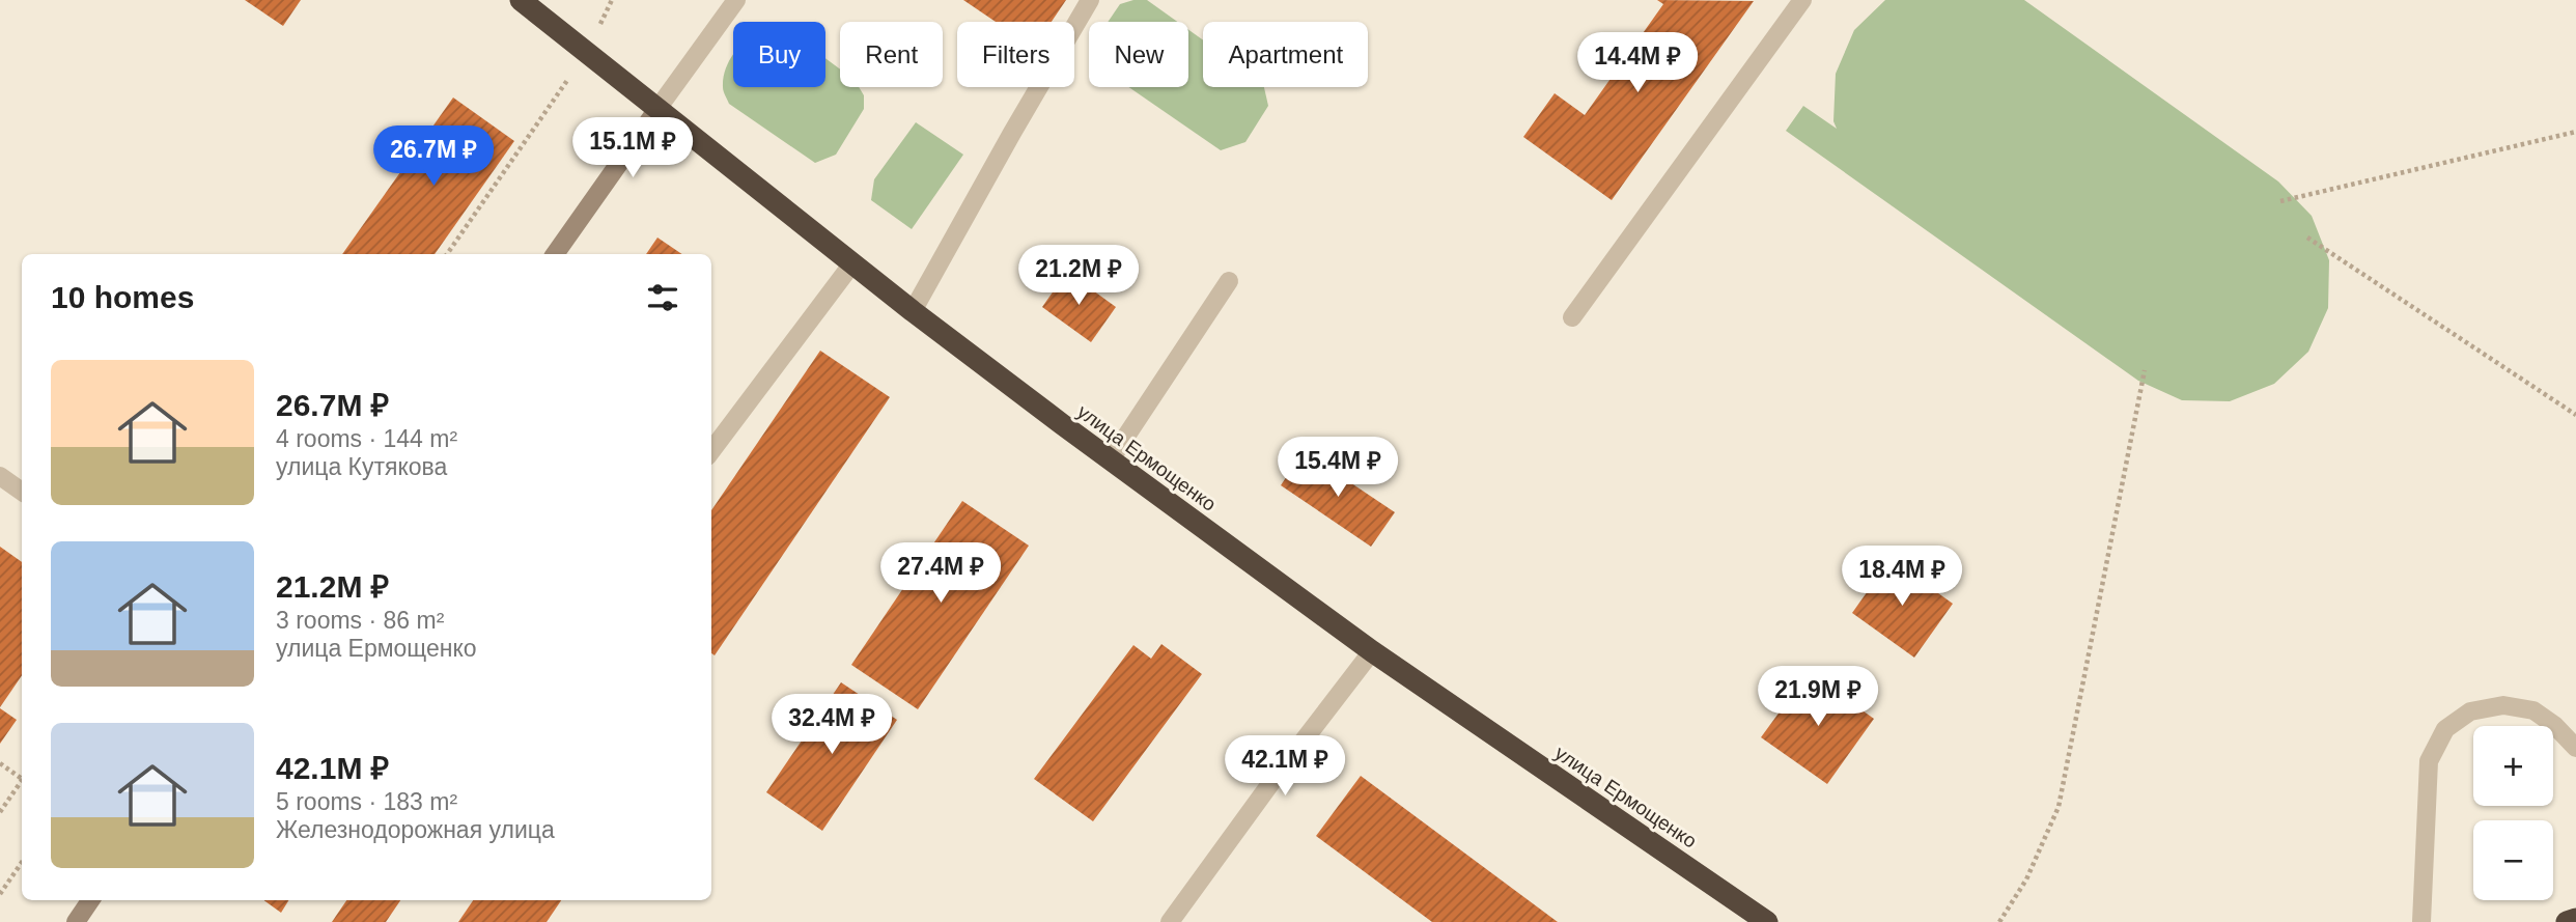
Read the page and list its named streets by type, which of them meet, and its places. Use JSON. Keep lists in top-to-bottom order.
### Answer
{
  "streets": {
    "highway": ["улица Ермощенко"]
  },
  "page": {
    "chip": [
      "Buy",
      "Rent",
      "Filters",
      "New",
      "Apartment"
    ],
    "price": [
      "14.4M ₽",
      "15.1M ₽",
      "26.7M ₽",
      "21.2M ₽",
      "15.4M ₽",
      "27.4M ₽",
      "18.4M ₽",
      "21.9M ₽",
      "32.4M ₽",
      "42.1M ₽"
    ],
    "heading": "10 homes",
    "list": [
      {
        "name": "26.7M ₽",
        "note": "4 rooms · 144 m² · улица Кутякова"
      },
      {
        "name": "21.2M ₽",
        "note": "3 rooms · 86 m² · улица Ермощенко"
      },
      {
        "name": "42.1M ₽",
        "note": "5 rooms · 183 m² · Железнодорожная улица"
      }
    ],
    "map_buttons": ["+", "−"]
  }
}
